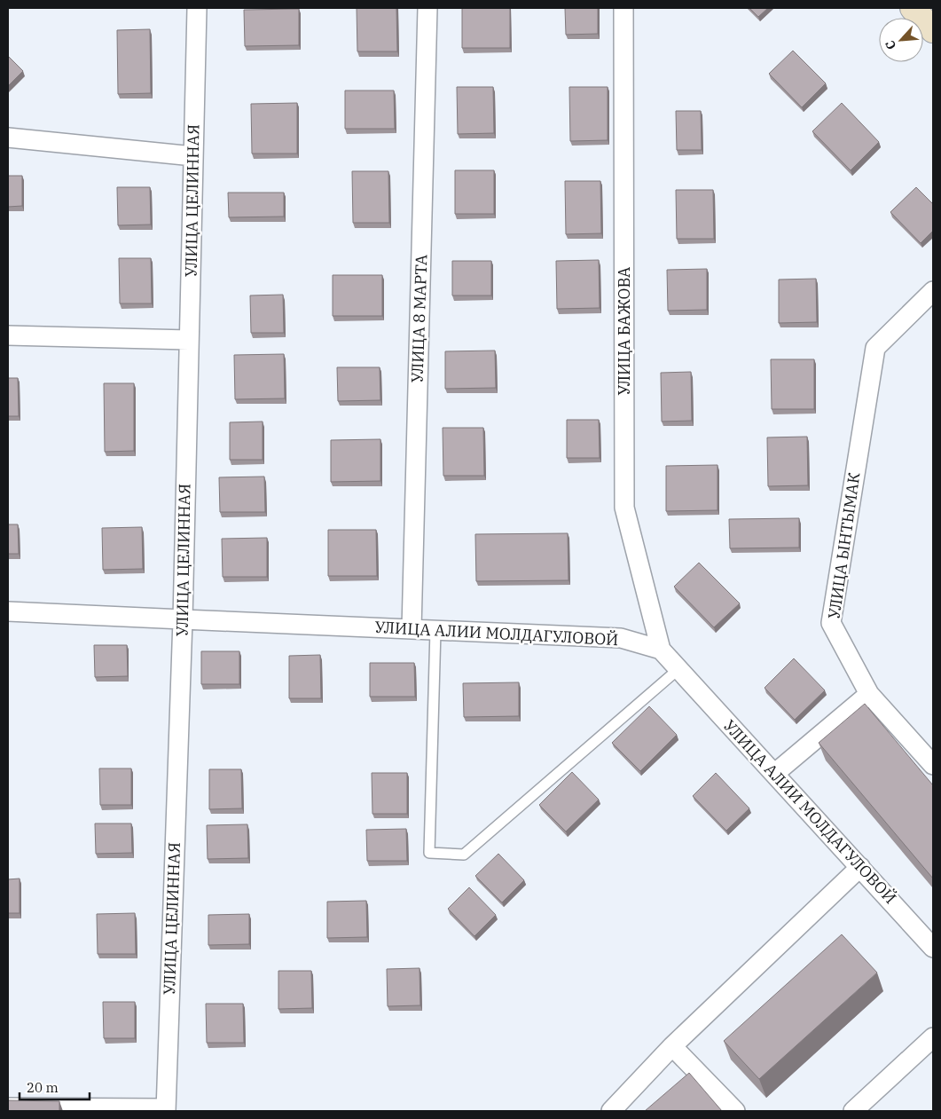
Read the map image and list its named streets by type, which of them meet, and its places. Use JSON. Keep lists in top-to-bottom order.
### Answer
{
  "streets": {
    "street": [
      "УЛИЦА ЦЕЛИННАЯ",
      "УЛИЦА 8 МАРТА",
      "УЛИЦА БАЖОВА",
      "УЛИЦА ЫНТЫМАК",
      "УЛИЦА АЛИИ МОЛДАГУЛОВОЙ"
    ]
  },
  "crossings": [
    ["УЛИЦА ЦЕЛИННАЯ", "УЛИЦА АЛИИ МОЛДАГУЛОВОЙ"],
    ["УЛИЦА 8 МАРТА", "УЛИЦА АЛИИ МОЛДАГУЛОВОЙ"],
    ["УЛИЦА БАЖОВА", "УЛИЦА АЛИИ МОЛДАГУЛОВОЙ"]
  ],
  "scale_bar": "20 m",
  "north": "bottom left"
}
